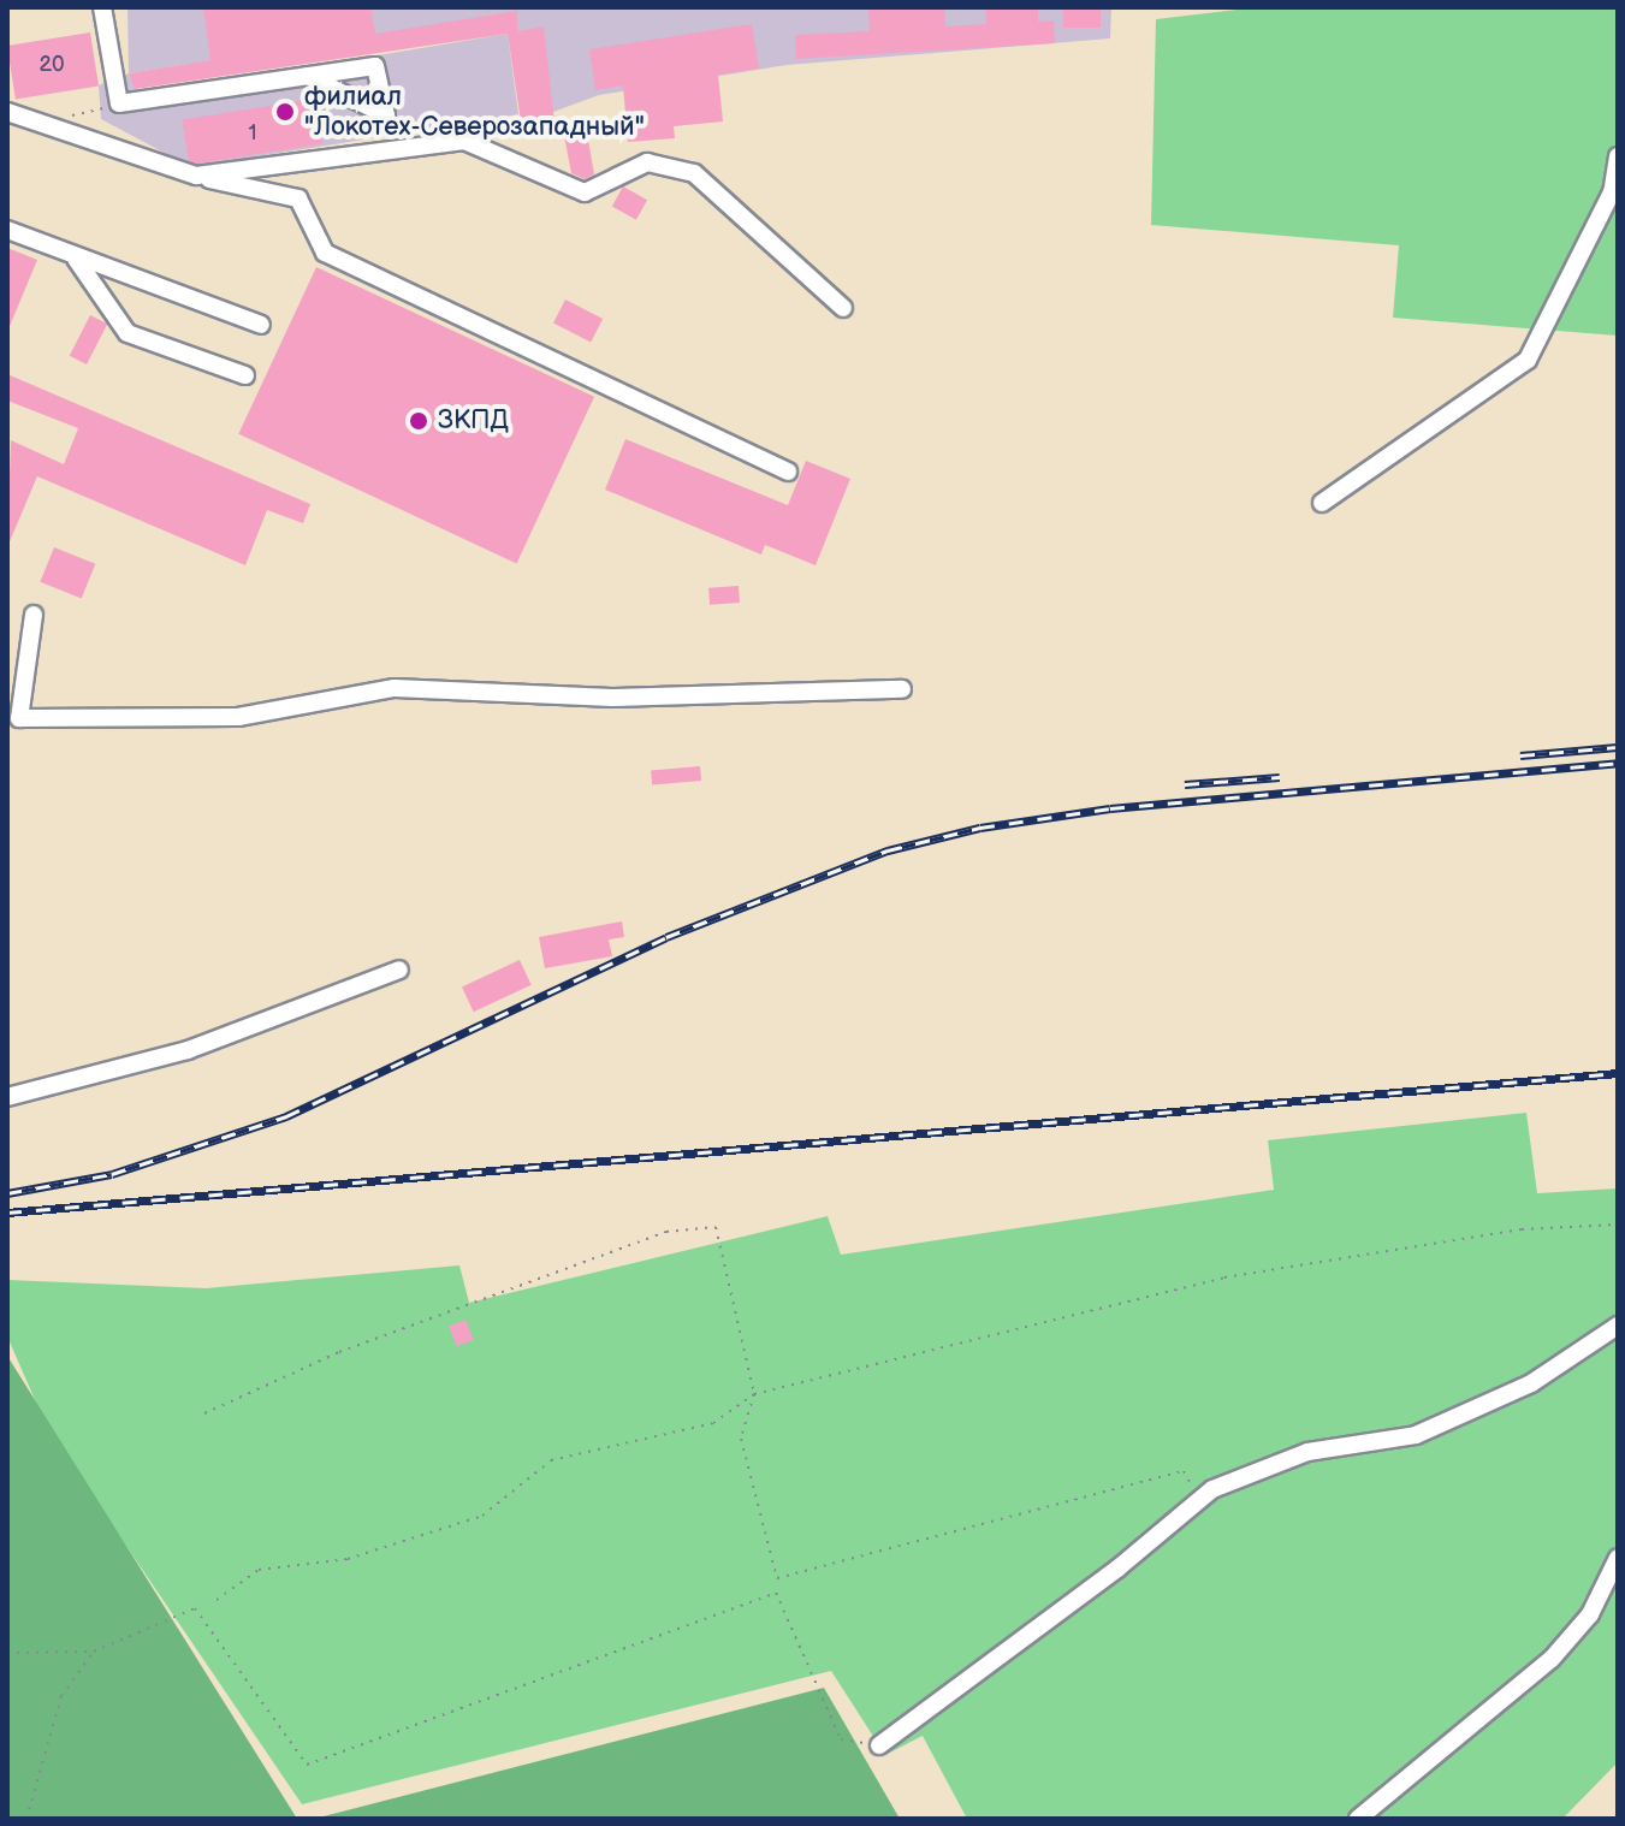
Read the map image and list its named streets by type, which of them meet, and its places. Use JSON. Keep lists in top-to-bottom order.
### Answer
{
  "places": ["филиал \"Локотех-Северозападный\"", "ЗКПД"],
  "house_numbers": ["20", "1"]
}
